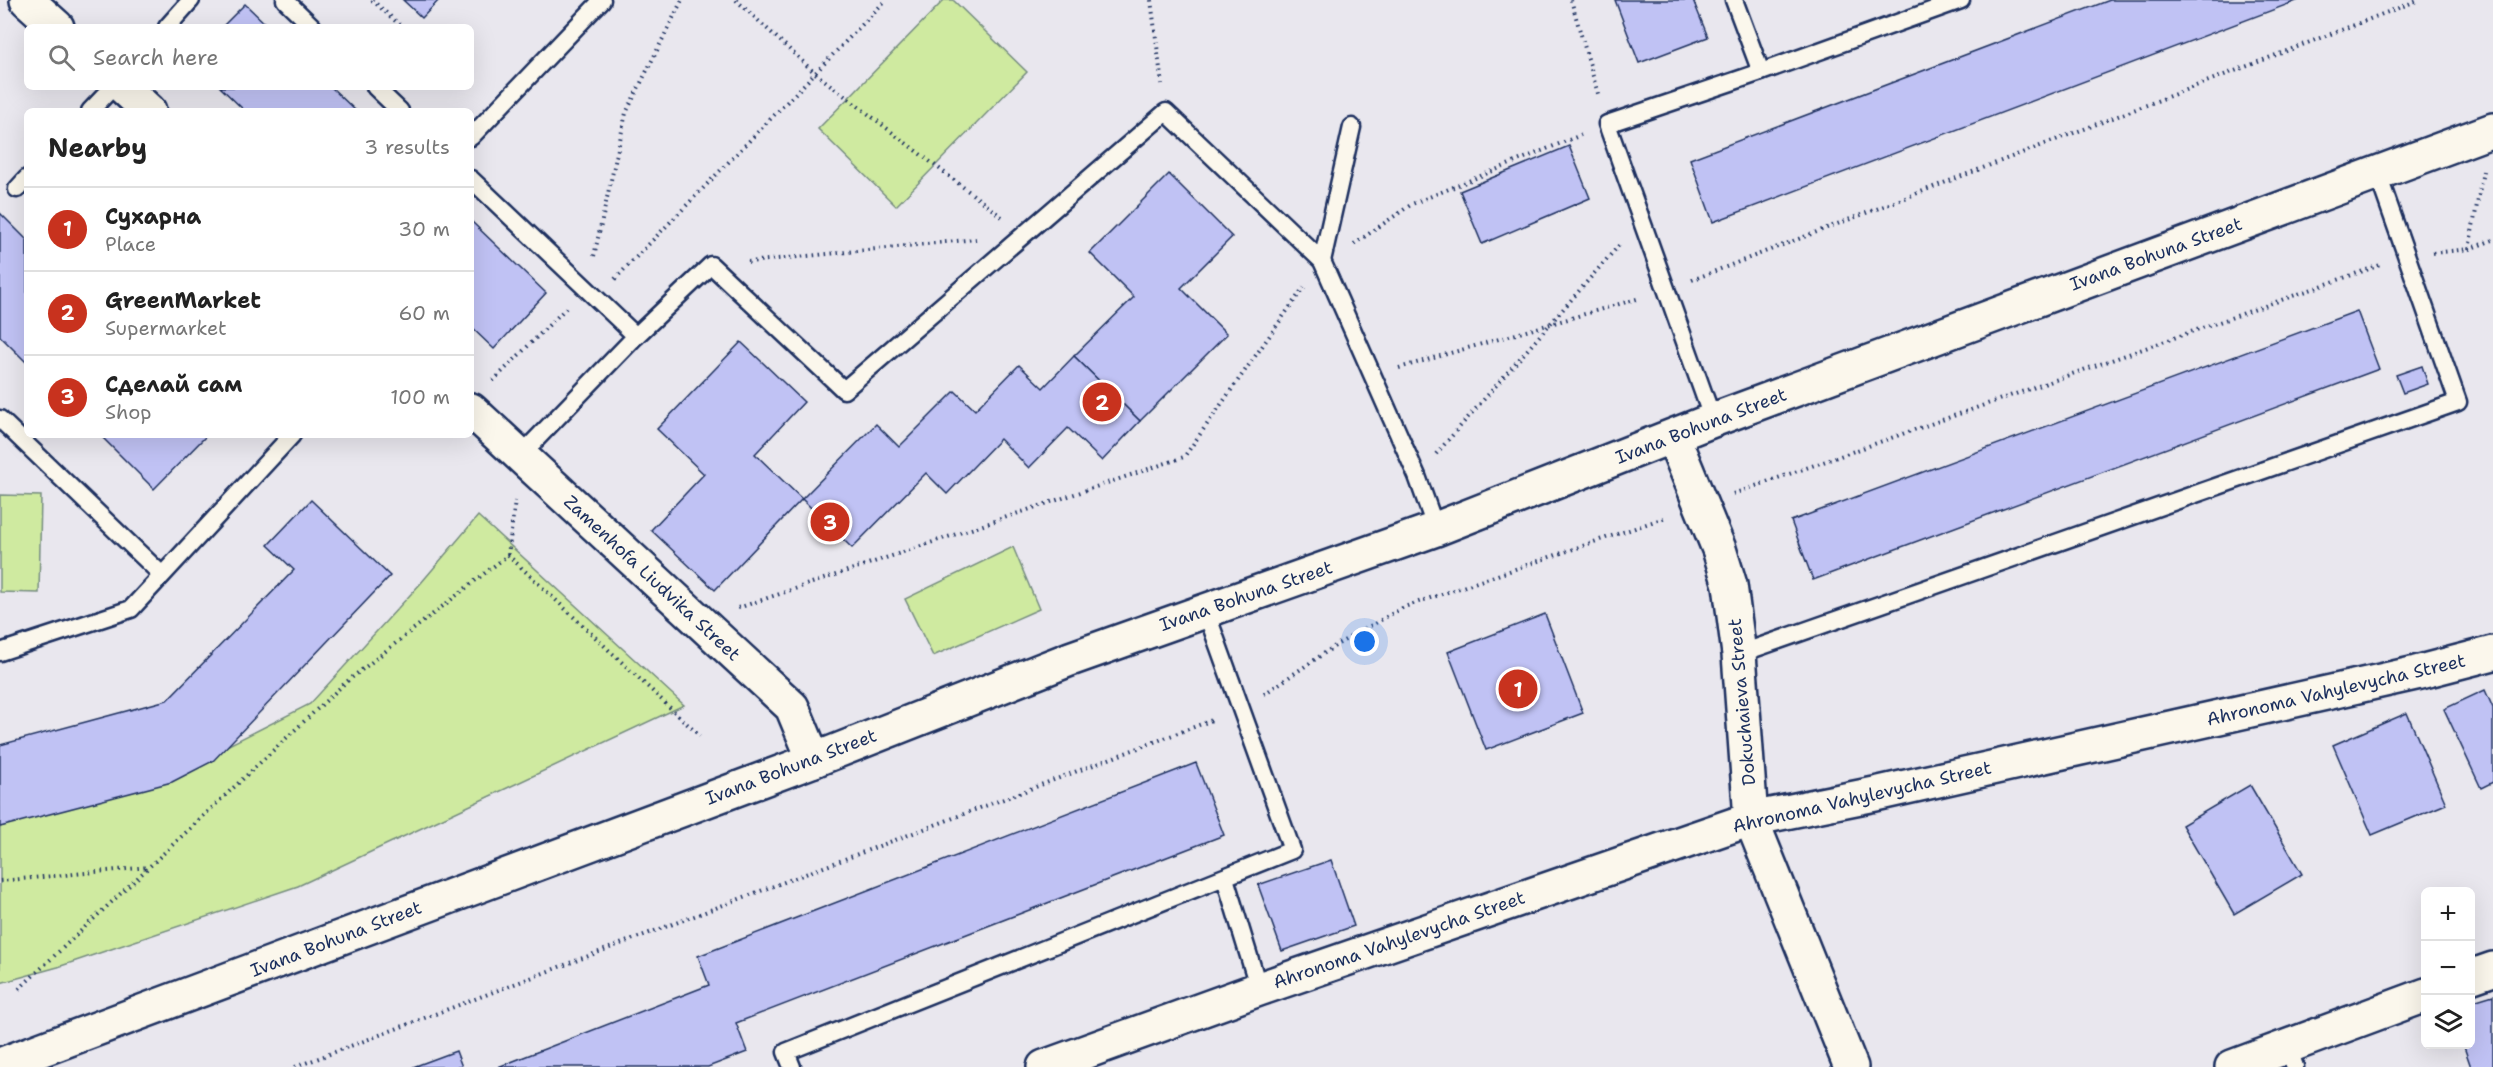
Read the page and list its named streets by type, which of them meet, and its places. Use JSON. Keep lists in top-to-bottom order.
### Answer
{
  "streets": {
    "street": [
      "Ivana Bohuna Street",
      "Zamenhofa Liudvika Street",
      "Ahronoma Vahylevycha Street",
      "Dokuchaieva Street"
    ]
  },
  "crossings": [
    ["Ivana Bohuna Street", "Zamenhofa Liudvika Street"],
    ["Ivana Bohuna Street", "Dokuchaieva Street"],
    ["Ahronoma Vahylevycha Street", "Dokuchaieva Street"]
  ],
  "page": {
    "search": "Search here",
    "heading": ["Nearby", "3 results"],
    "list": [
      {
        "mark": "1",
        "name": "Сухарна",
        "note": "Place",
        "value": "30 m"
      },
      {
        "mark": "2",
        "name": "GreenMarket",
        "note": "Supermarket",
        "value": "60 m"
      },
      {
        "mark": "3",
        "name": "Сделай сам",
        "note": "Shop",
        "value": "100 m"
      }
    ],
    "pins": ["2", "3", "1"],
    "map_buttons": ["+", "−"]
  }
}
